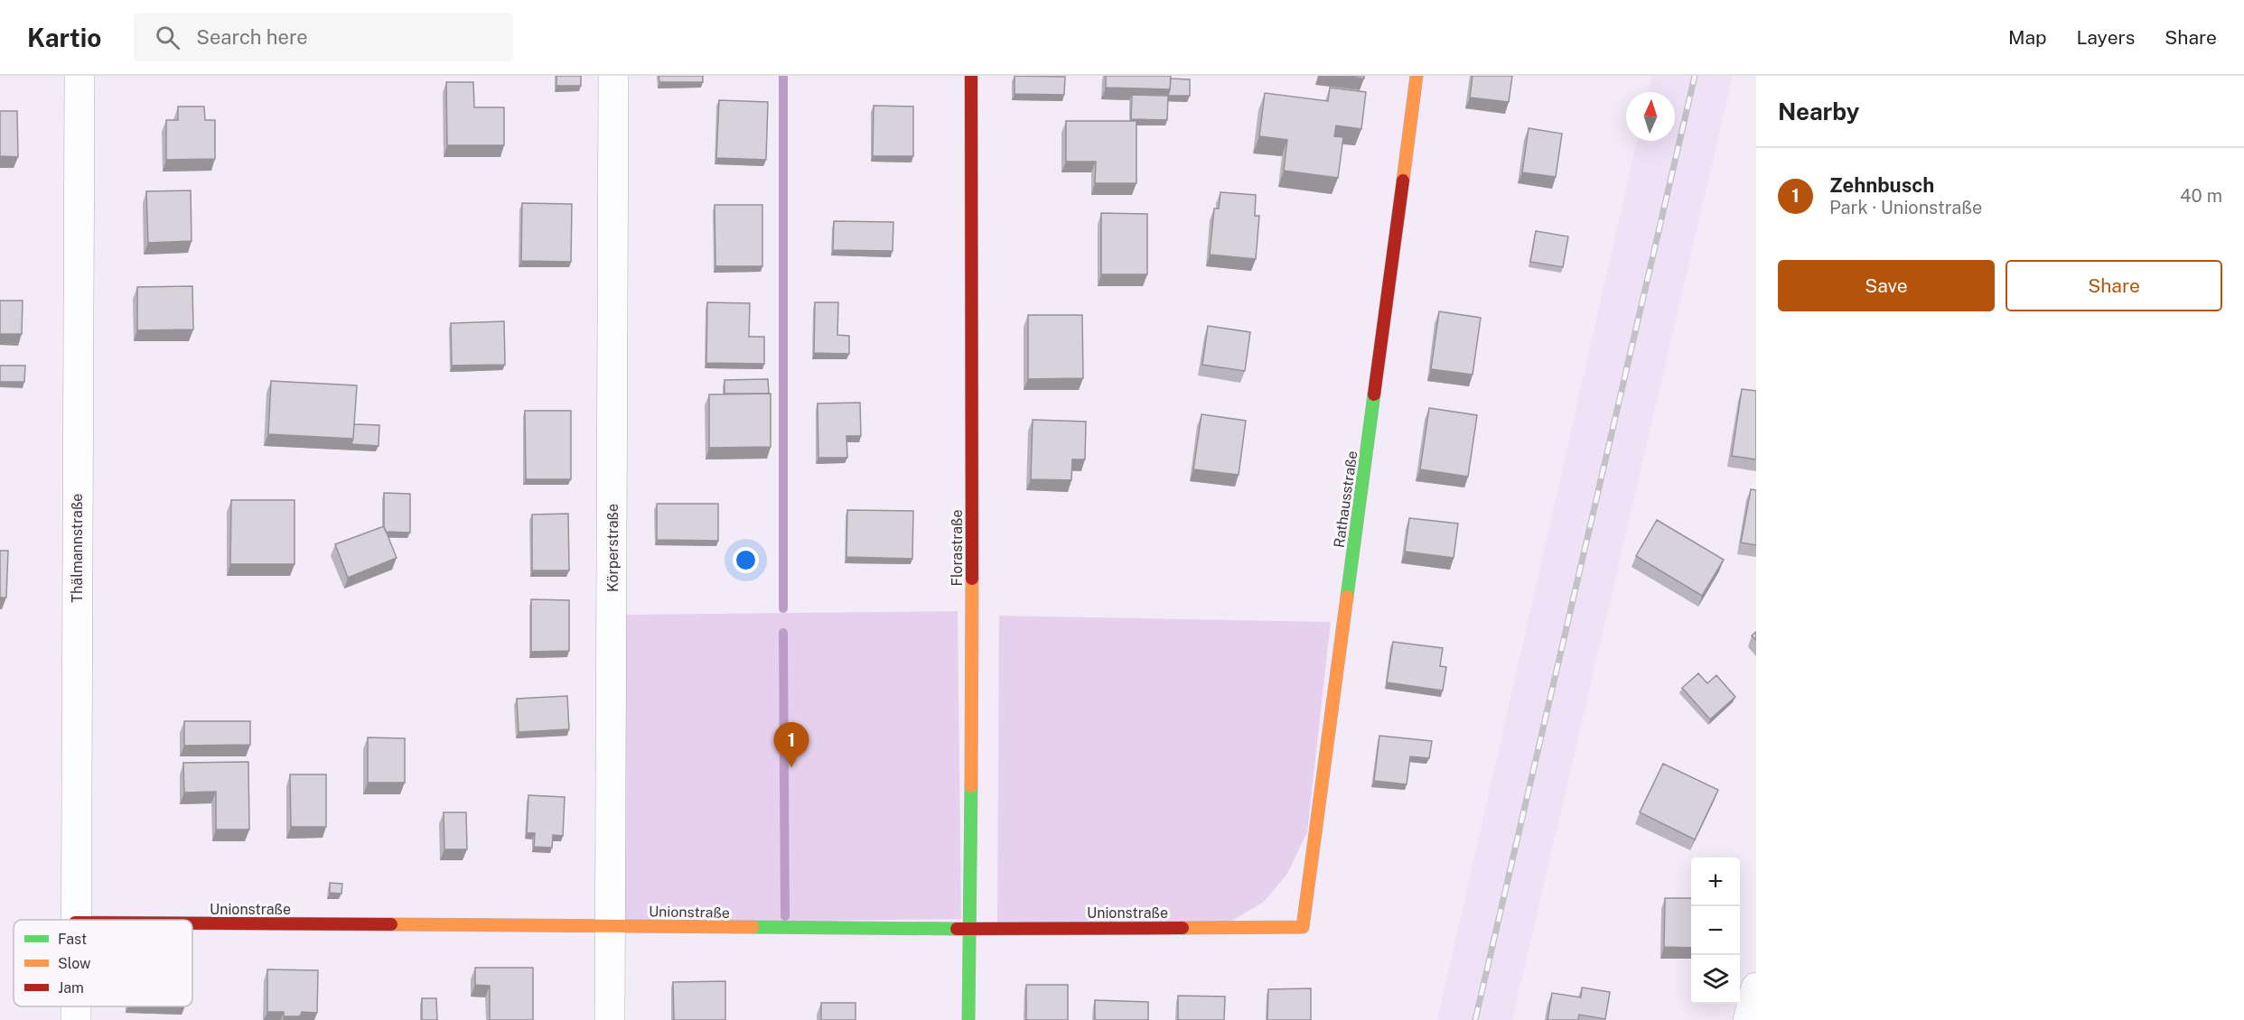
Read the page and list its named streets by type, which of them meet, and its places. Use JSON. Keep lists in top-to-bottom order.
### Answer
{
  "streets": {
    "street": [
      "Rathausstraße",
      "Thälmannstraße",
      "Körperstraße",
      "Florastraße",
      "Unionstraße"
    ]
  },
  "crossings": [
    ["Rathausstraße", "Unionstraße"],
    ["Körperstraße", "Unionstraße"],
    ["Florastraße", "Unionstraße"]
  ],
  "legend": ["Fast", "Slow", "Jam"],
  "north": "top",
  "page": {
    "header": "Kartio",
    "search": "Search here",
    "nav": ["Map", "Layers", "Share"],
    "heading": "Nearby",
    "list": [
      {
        "mark": "1",
        "name": "Zehnbusch",
        "note": "Park · Unionstraße",
        "value": "40 m"
      }
    ],
    "buttons": ["Save", "Share"],
    "pins": "1",
    "map_buttons": ["+", "−"]
  }
}
